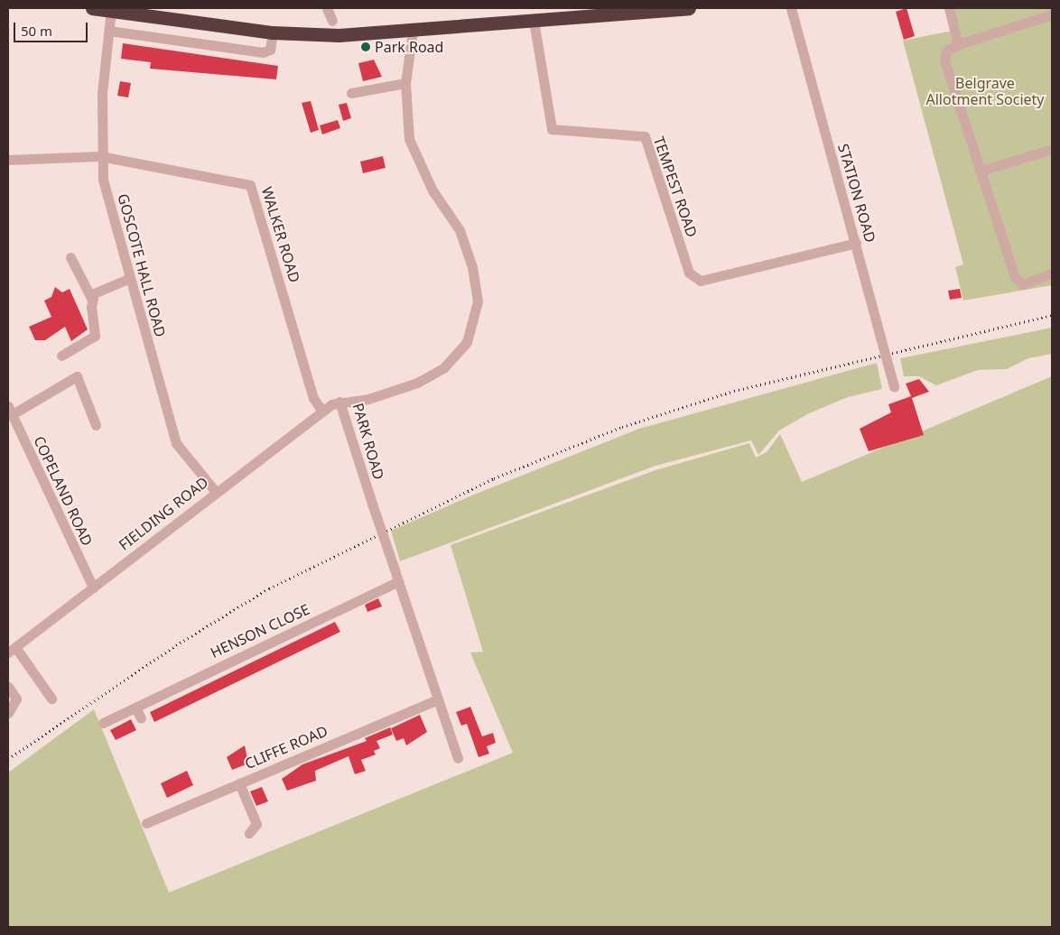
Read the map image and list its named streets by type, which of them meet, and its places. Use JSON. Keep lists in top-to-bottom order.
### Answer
{
  "streets": {
    "street": [
      "TEMPEST ROAD",
      "STATION ROAD",
      "WALKER ROAD",
      "GOSCOTE HALL ROAD",
      "PARK ROAD",
      "COPELAND ROAD",
      "FIELDING ROAD",
      "HENSON CLOSE",
      "CLIFFE ROAD"
    ]
  },
  "crossings": [
    ["TEMPEST ROAD", "STATION ROAD"],
    ["WALKER ROAD", "GOSCOTE HALL ROAD"],
    ["WALKER ROAD", "FIELDING ROAD"],
    ["GOSCOTE HALL ROAD", "FIELDING ROAD"],
    ["PARK ROAD", "FIELDING ROAD"],
    ["PARK ROAD", "HENSON CLOSE"],
    ["PARK ROAD", "CLIFFE ROAD"],
    ["COPELAND ROAD", "FIELDING ROAD"]
  ],
  "parks": ["Belgrave Allotment Society"],
  "places": ["Park Road"],
  "scale_bar": "50 m"
}
